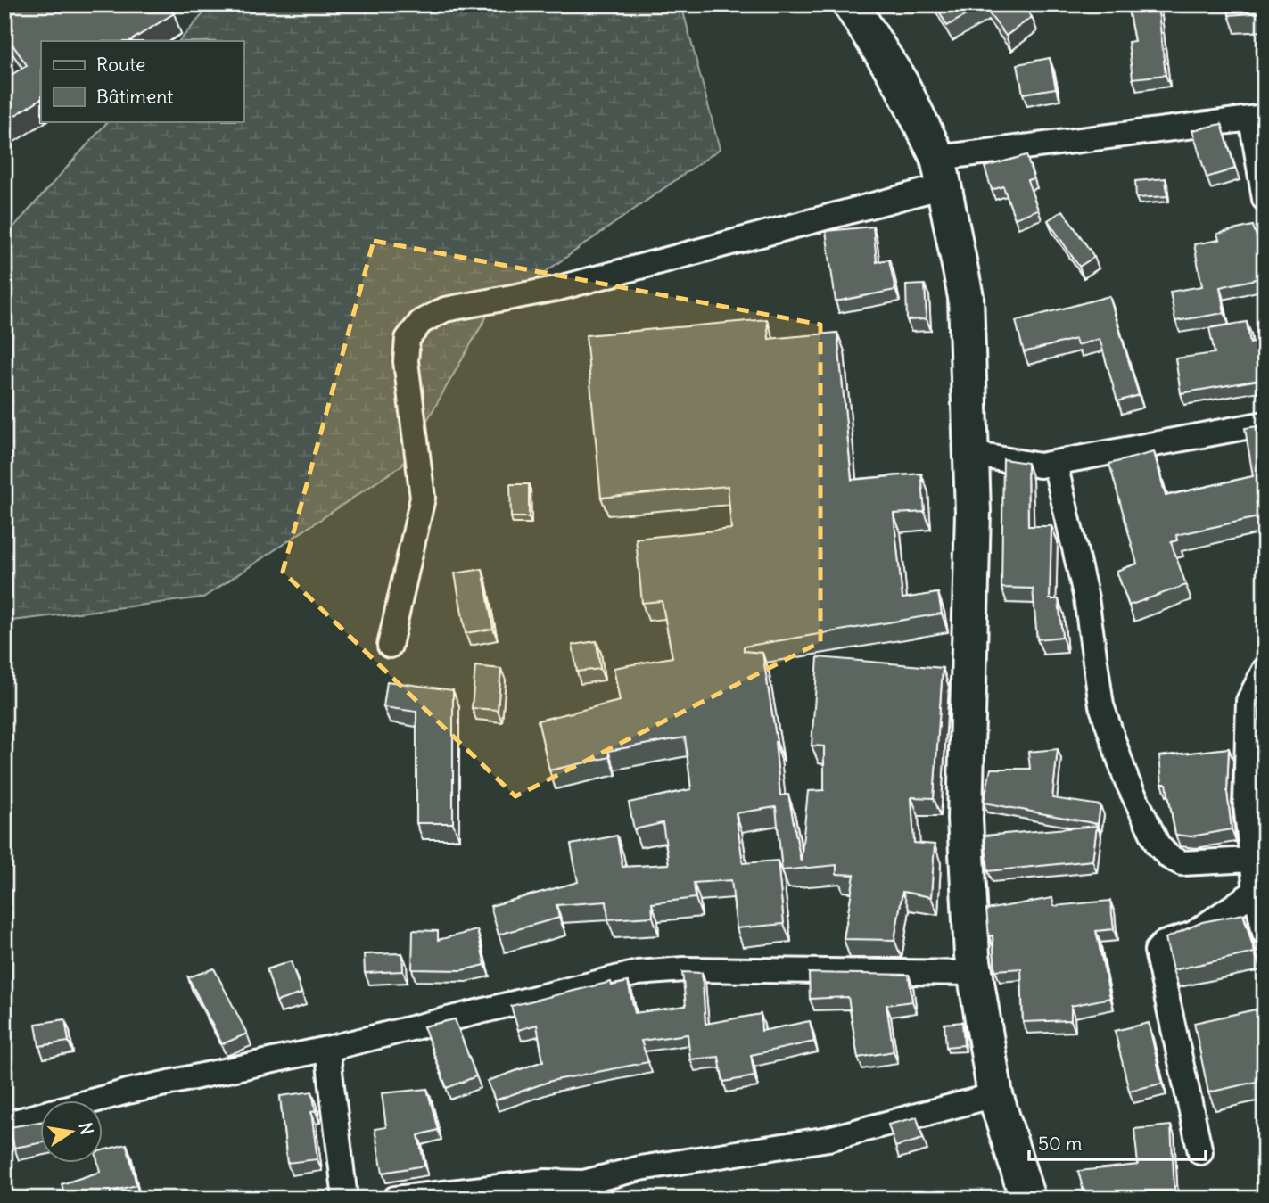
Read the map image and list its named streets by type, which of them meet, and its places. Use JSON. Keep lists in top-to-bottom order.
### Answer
{
  "legend": ["Route", "Bâtiment"],
  "scale_bar": "50 m",
  "north": "right"
}
